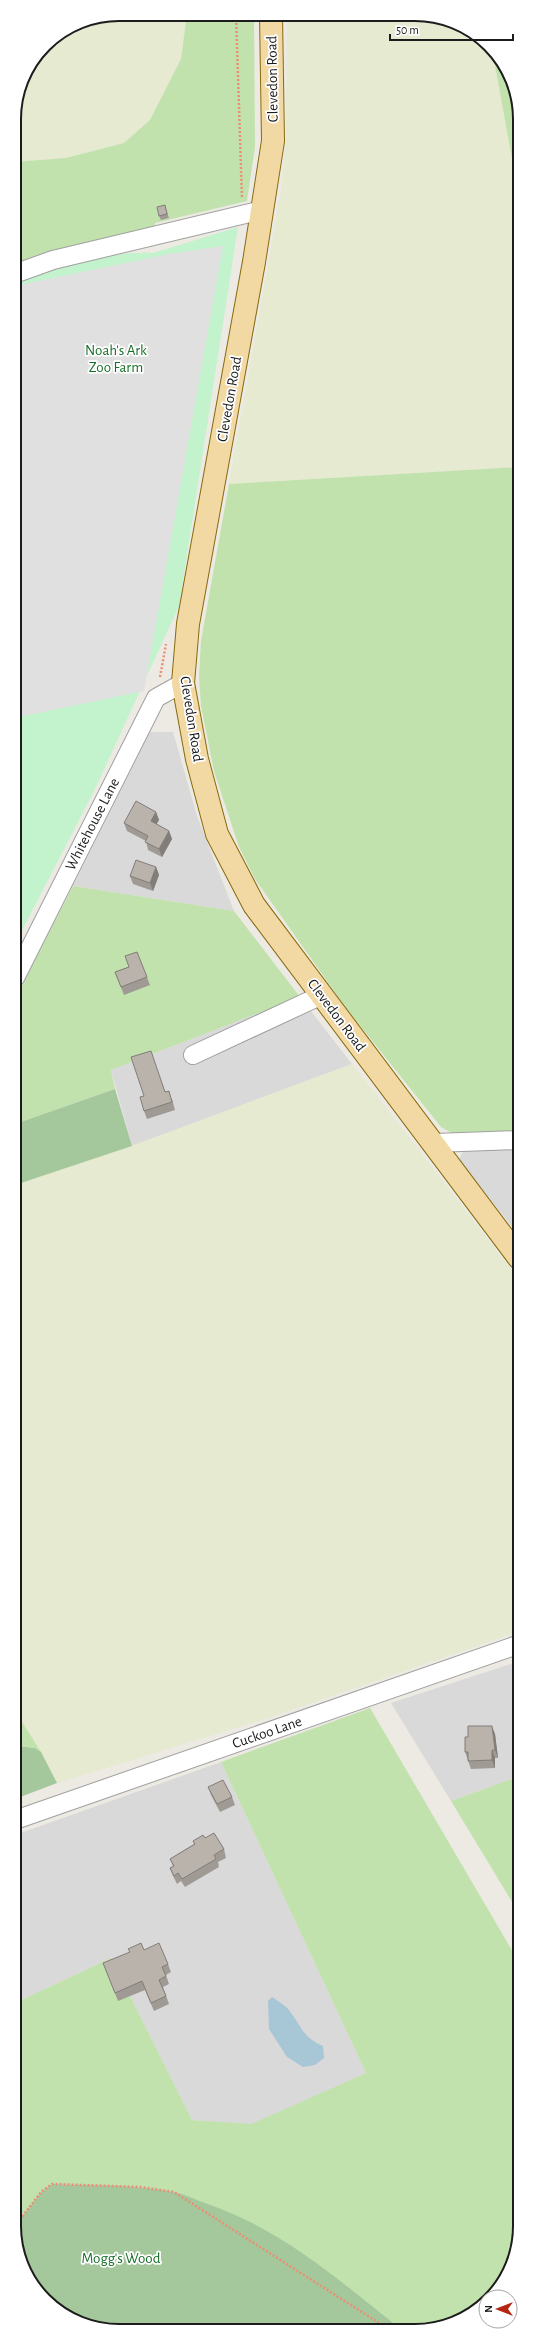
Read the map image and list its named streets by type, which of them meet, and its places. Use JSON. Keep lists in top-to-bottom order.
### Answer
{
  "streets": {
    "main road": ["Clevedon Road"],
    "street": ["Whitehouse Lane", "Cuckoo Lane"]
  },
  "crossings": [
    ["Clevedon Road", "Whitehouse Lane"]
  ],
  "parks": ["Noah's Ark Zoo Farm", "Mogg's Wood"],
  "scale_bar": "50 m",
  "north": "left"
}
